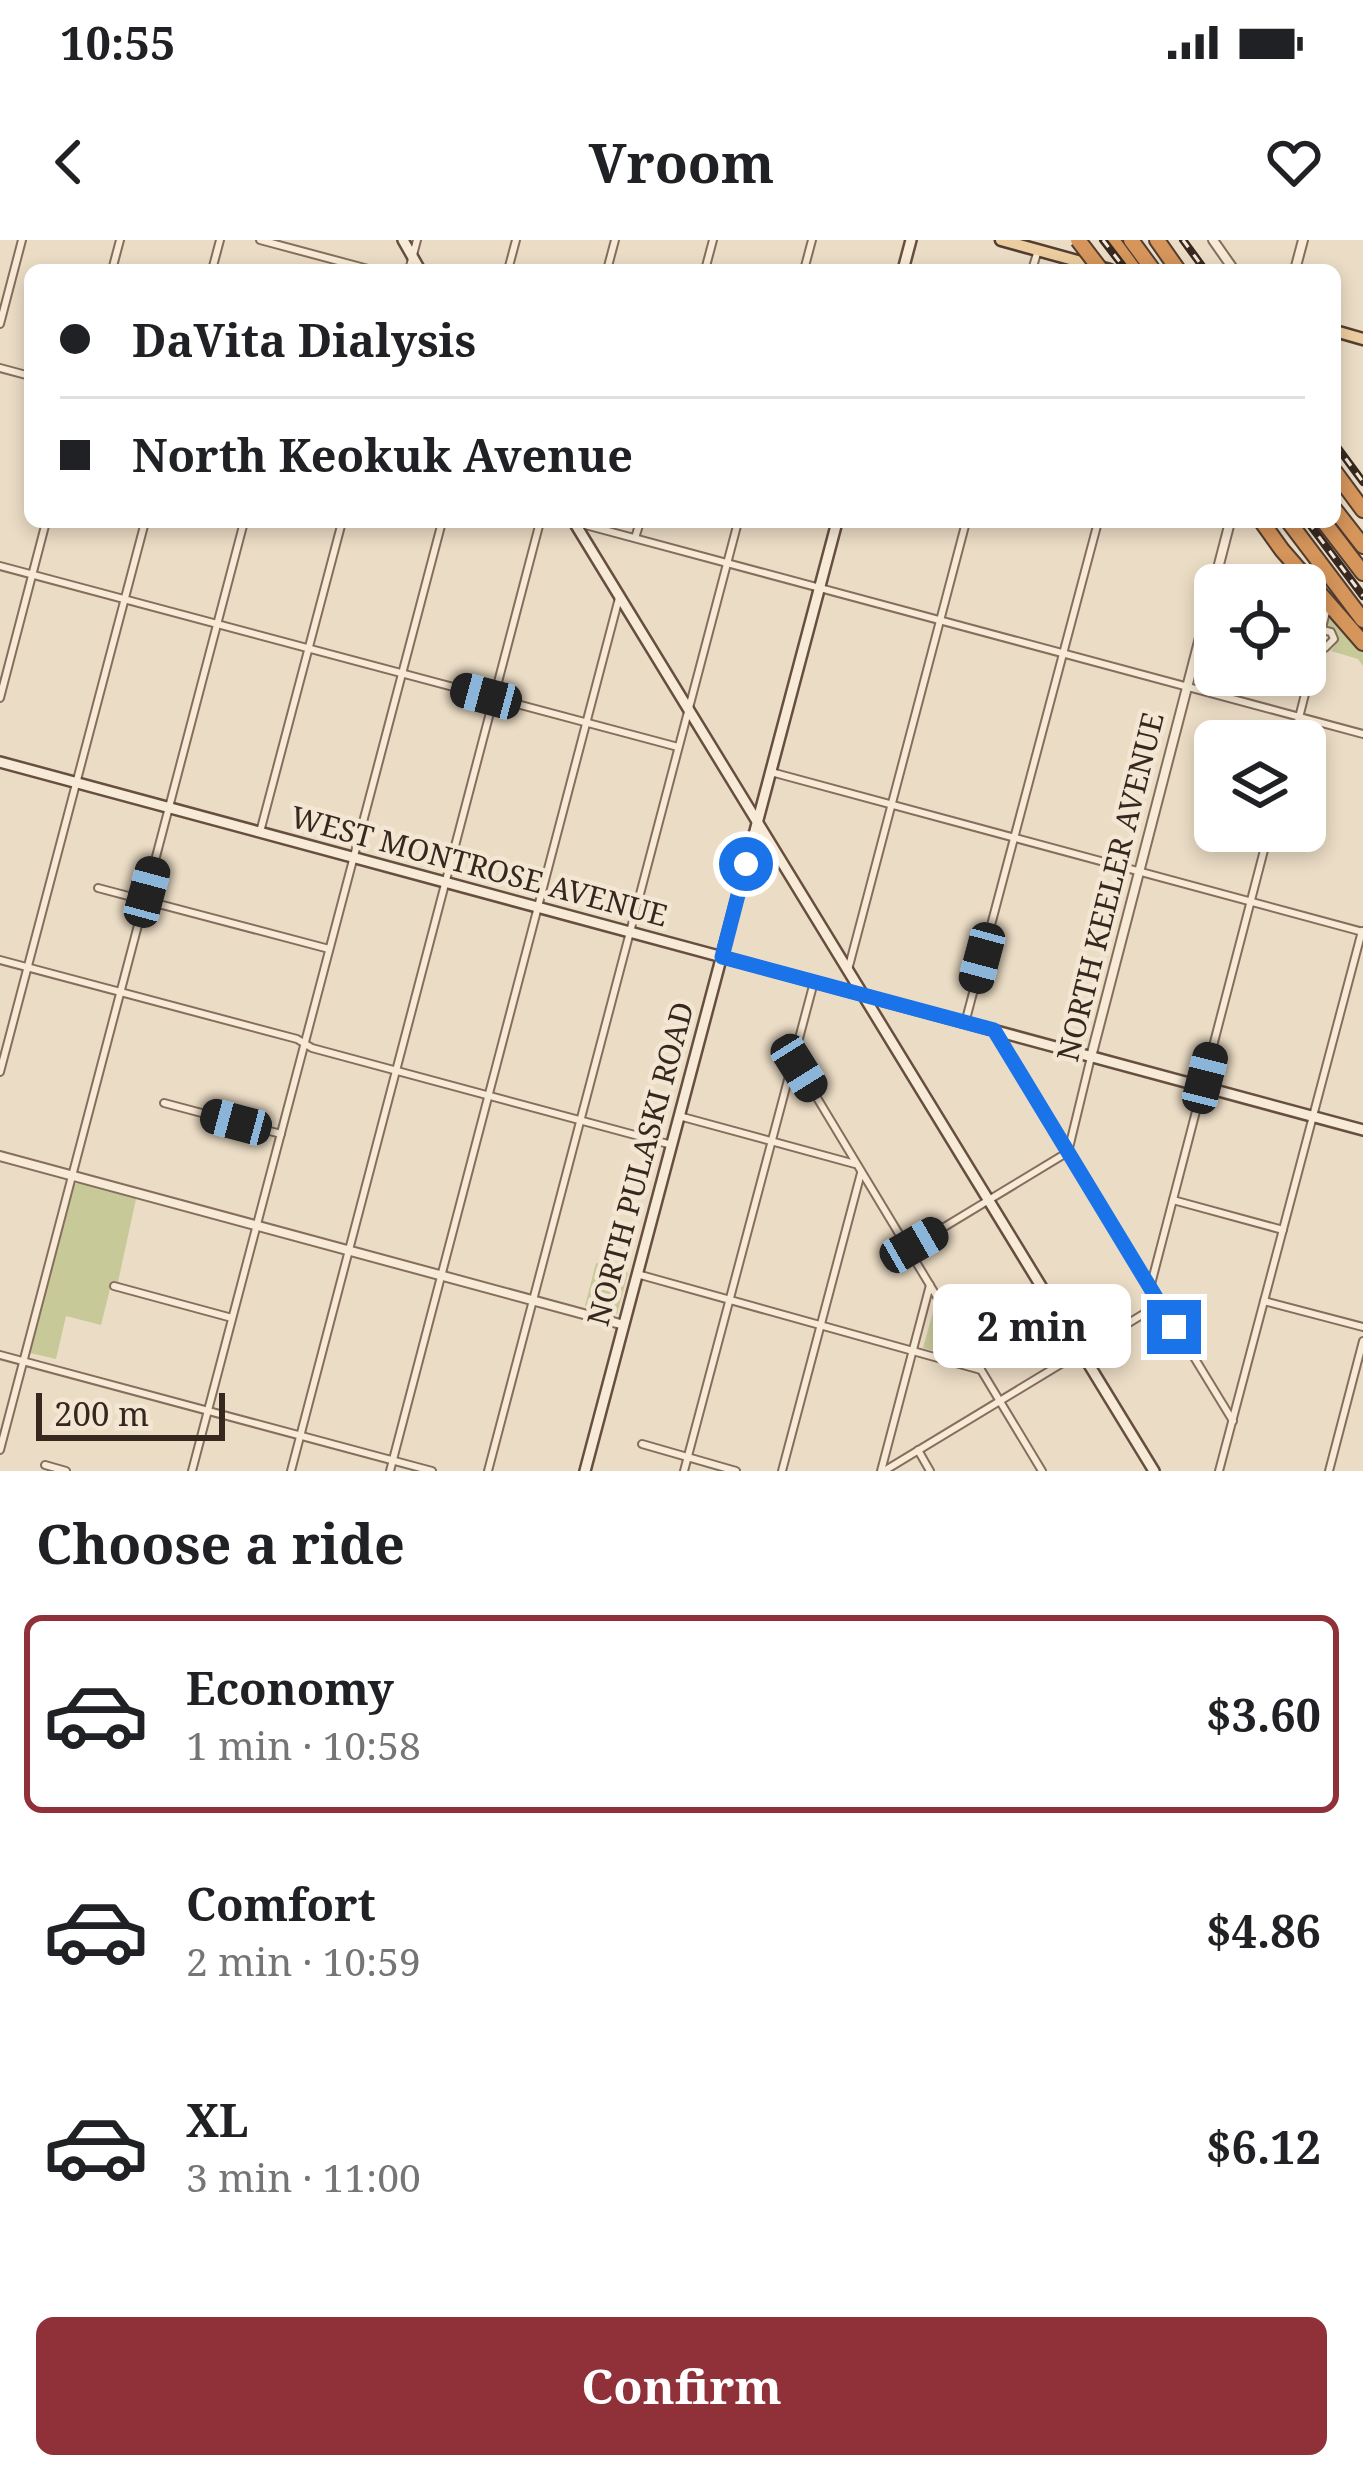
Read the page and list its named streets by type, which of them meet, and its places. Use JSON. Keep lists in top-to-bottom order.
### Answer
{
  "streets": {
    "main road": ["WEST MONTROSE AVENUE", "NORTH PULASKI ROAD"],
    "street": ["NORTH KEELER AVENUE"]
  },
  "crossings": [
    ["WEST MONTROSE AVENUE", "NORTH KEELER AVENUE"],
    ["WEST MONTROSE AVENUE", "NORTH PULASKI ROAD"]
  ],
  "scale_bar": "200 m",
  "page": {
    "status": "10:55",
    "header": "Vroom",
    "banner": ["DaVita Dialysis", "North Keokuk Avenue"],
    "bubble": "2 min",
    "scale": "200 m",
    "heading": "Choose a ride",
    "list": [
      {
        "name": "Economy",
        "note": "1 min · 10:58",
        "value": "$3.60"
      },
      {
        "name": "Comfort",
        "note": "2 min · 10:59",
        "value": "$4.86"
      },
      {
        "name": "XL",
        "note": "3 min · 11:00",
        "value": "$6.12"
      }
    ],
    "buttons": "Confirm"
  }
}
